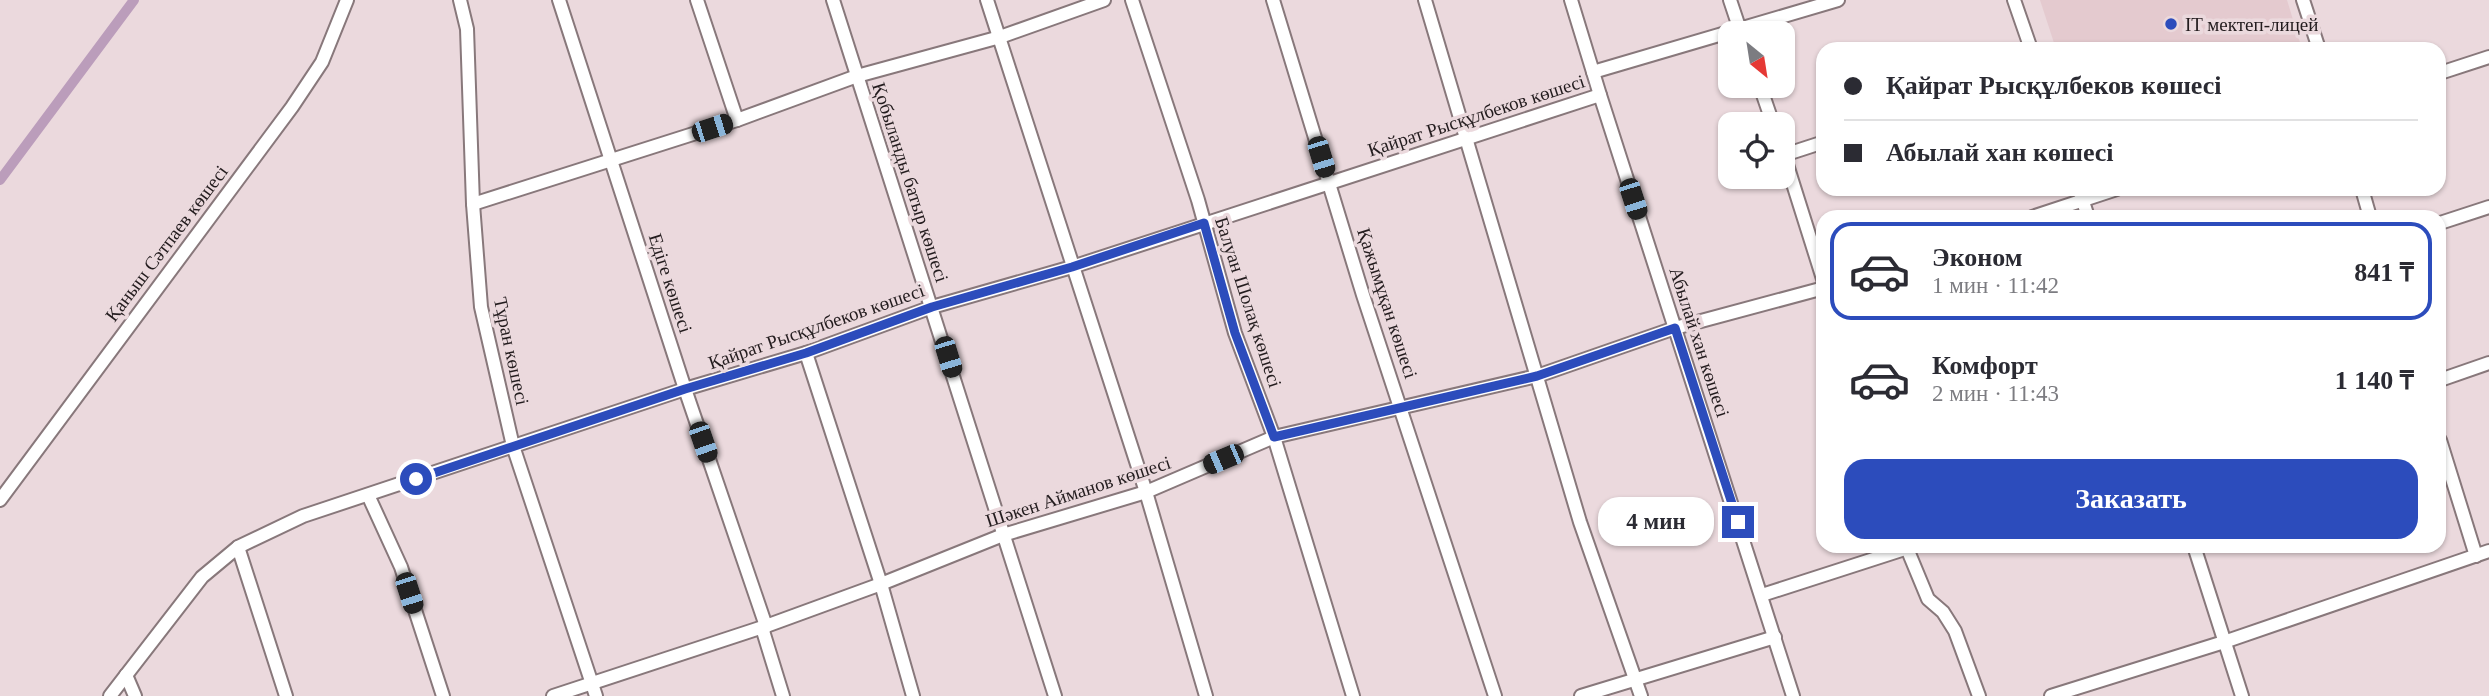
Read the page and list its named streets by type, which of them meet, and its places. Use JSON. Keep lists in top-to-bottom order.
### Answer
{
  "streets": {
    "street": [
      "Қайрат Рысқұлбеков көшесі",
      "Қобыланды батыр көшесі",
      "Қаныш Сәтпаев көшесі",
      "Едіге көшесі",
      "Балуан Шолақ көшесі",
      "Қажымұқан көшесі",
      "Абылай хан көшесі",
      "Тұран көшесі",
      "Шәкен Айманов көшесі"
    ]
  },
  "crossings": [
    ["Қайрат Рысқұлбеков көшесі", "Қобыланды батыр көшесі"],
    ["Қайрат Рысқұлбеков көшесі", "Едіге көшесі"],
    ["Қайрат Рысқұлбеков көшесі", "Балуан Шолақ көшесі"],
    ["Қайрат Рысқұлбеков көшесі", "Қажымұқан көшесі"],
    ["Қайрат Рысқұлбеков көшесі", "Абылай хан көшесі"],
    ["Қайрат Рысқұлбеков көшесі", "Тұран көшесі"],
    ["Қобыланды батыр көшесі", "Шәкен Айманов көшесі"],
    ["Едіге көшесі", "Шәкен Айманов көшесі"],
    ["Балуан Шолақ көшесі", "Шәкен Айманов көшесі"],
    ["Қажымұқан көшесі", "Шәкен Айманов көшесі"],
    ["Абылай хан көшесі", "Шәкен Айманов көшесі"],
    ["Тұран көшесі", "Шәкен Айманов көшесі"]
  ],
  "places": ["IT мектеп-лицей"],
  "north": "bottom right",
  "page": {
    "banner": ["Қайрат Рысқұлбеков көшесі", "Абылай хан көшесі"],
    "list": [
      {
        "name": "Эконом",
        "note": "1 мин · 11:42",
        "value": "841 ₸"
      },
      {
        "name": "Комфорт",
        "note": "2 мин · 11:43",
        "value": "1 140 ₸"
      }
    ],
    "buttons": "Заказать",
    "bubble": "4 мин"
  }
}
